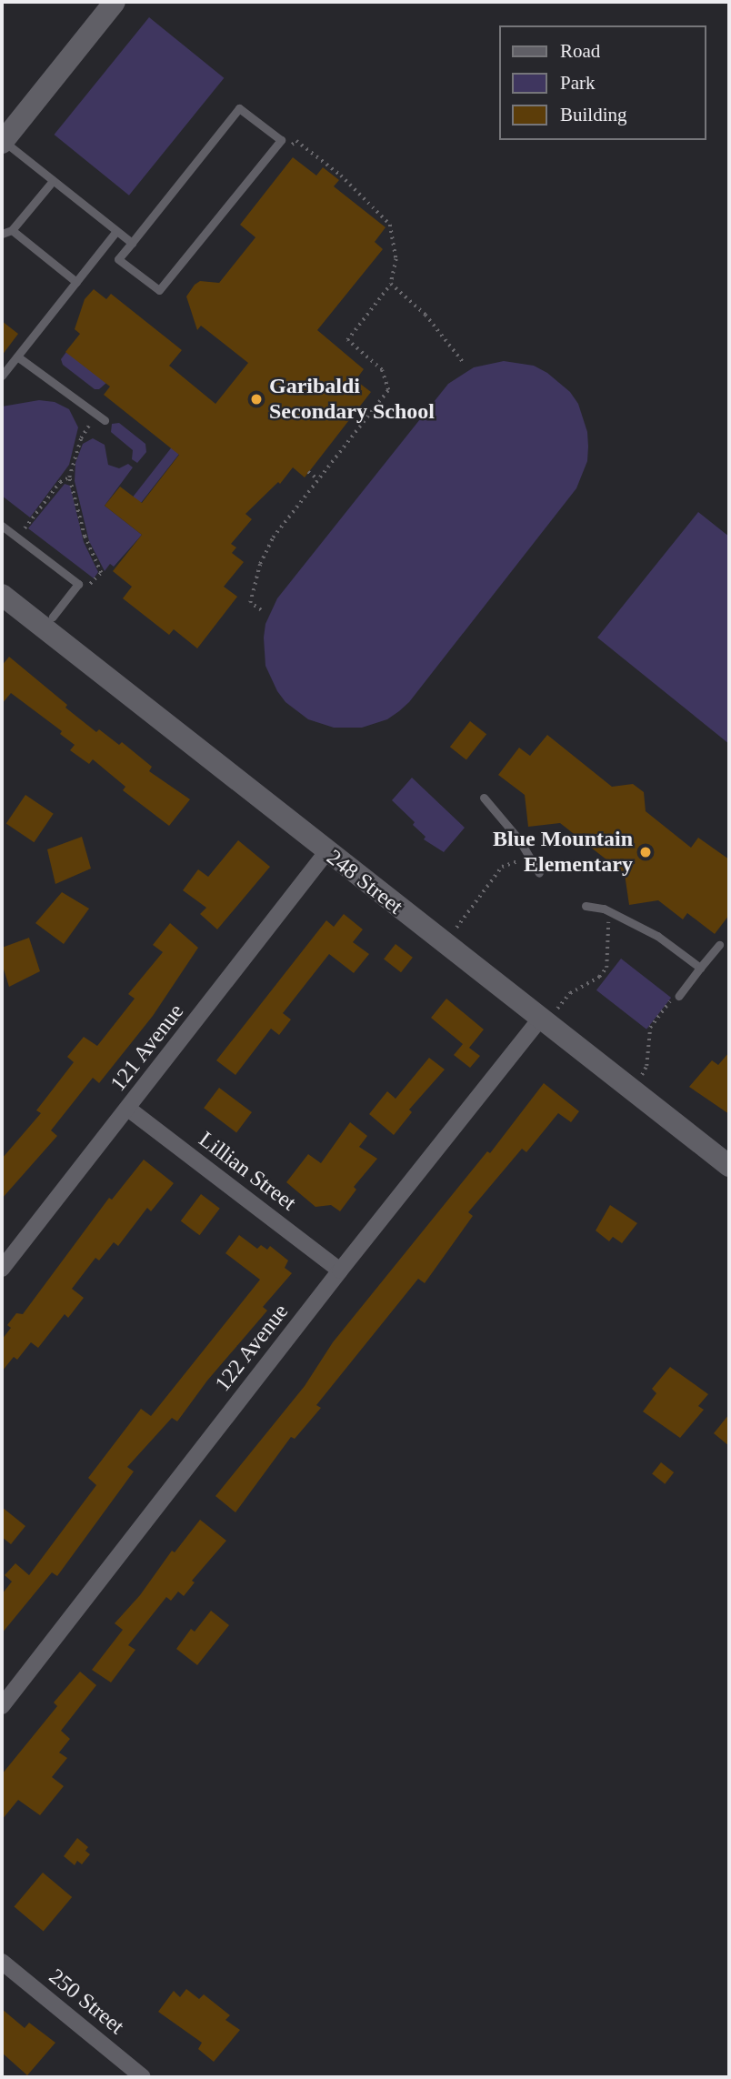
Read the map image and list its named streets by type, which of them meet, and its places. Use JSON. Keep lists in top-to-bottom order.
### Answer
{
  "streets": {
    "street": [
      "248 Street",
      "121 Avenue",
      "Lillian Street",
      "122 Avenue",
      "250 Street"
    ]
  },
  "crossings": [
    ["248 Street", "121 Avenue"],
    ["248 Street", "122 Avenue"],
    ["121 Avenue", "Lillian Street"],
    ["Lillian Street", "122 Avenue"]
  ],
  "places": ["Garibaldi Secondary School", "Blue Mountain Elementary"],
  "legend": ["Road", "Park", "Building"]
}
